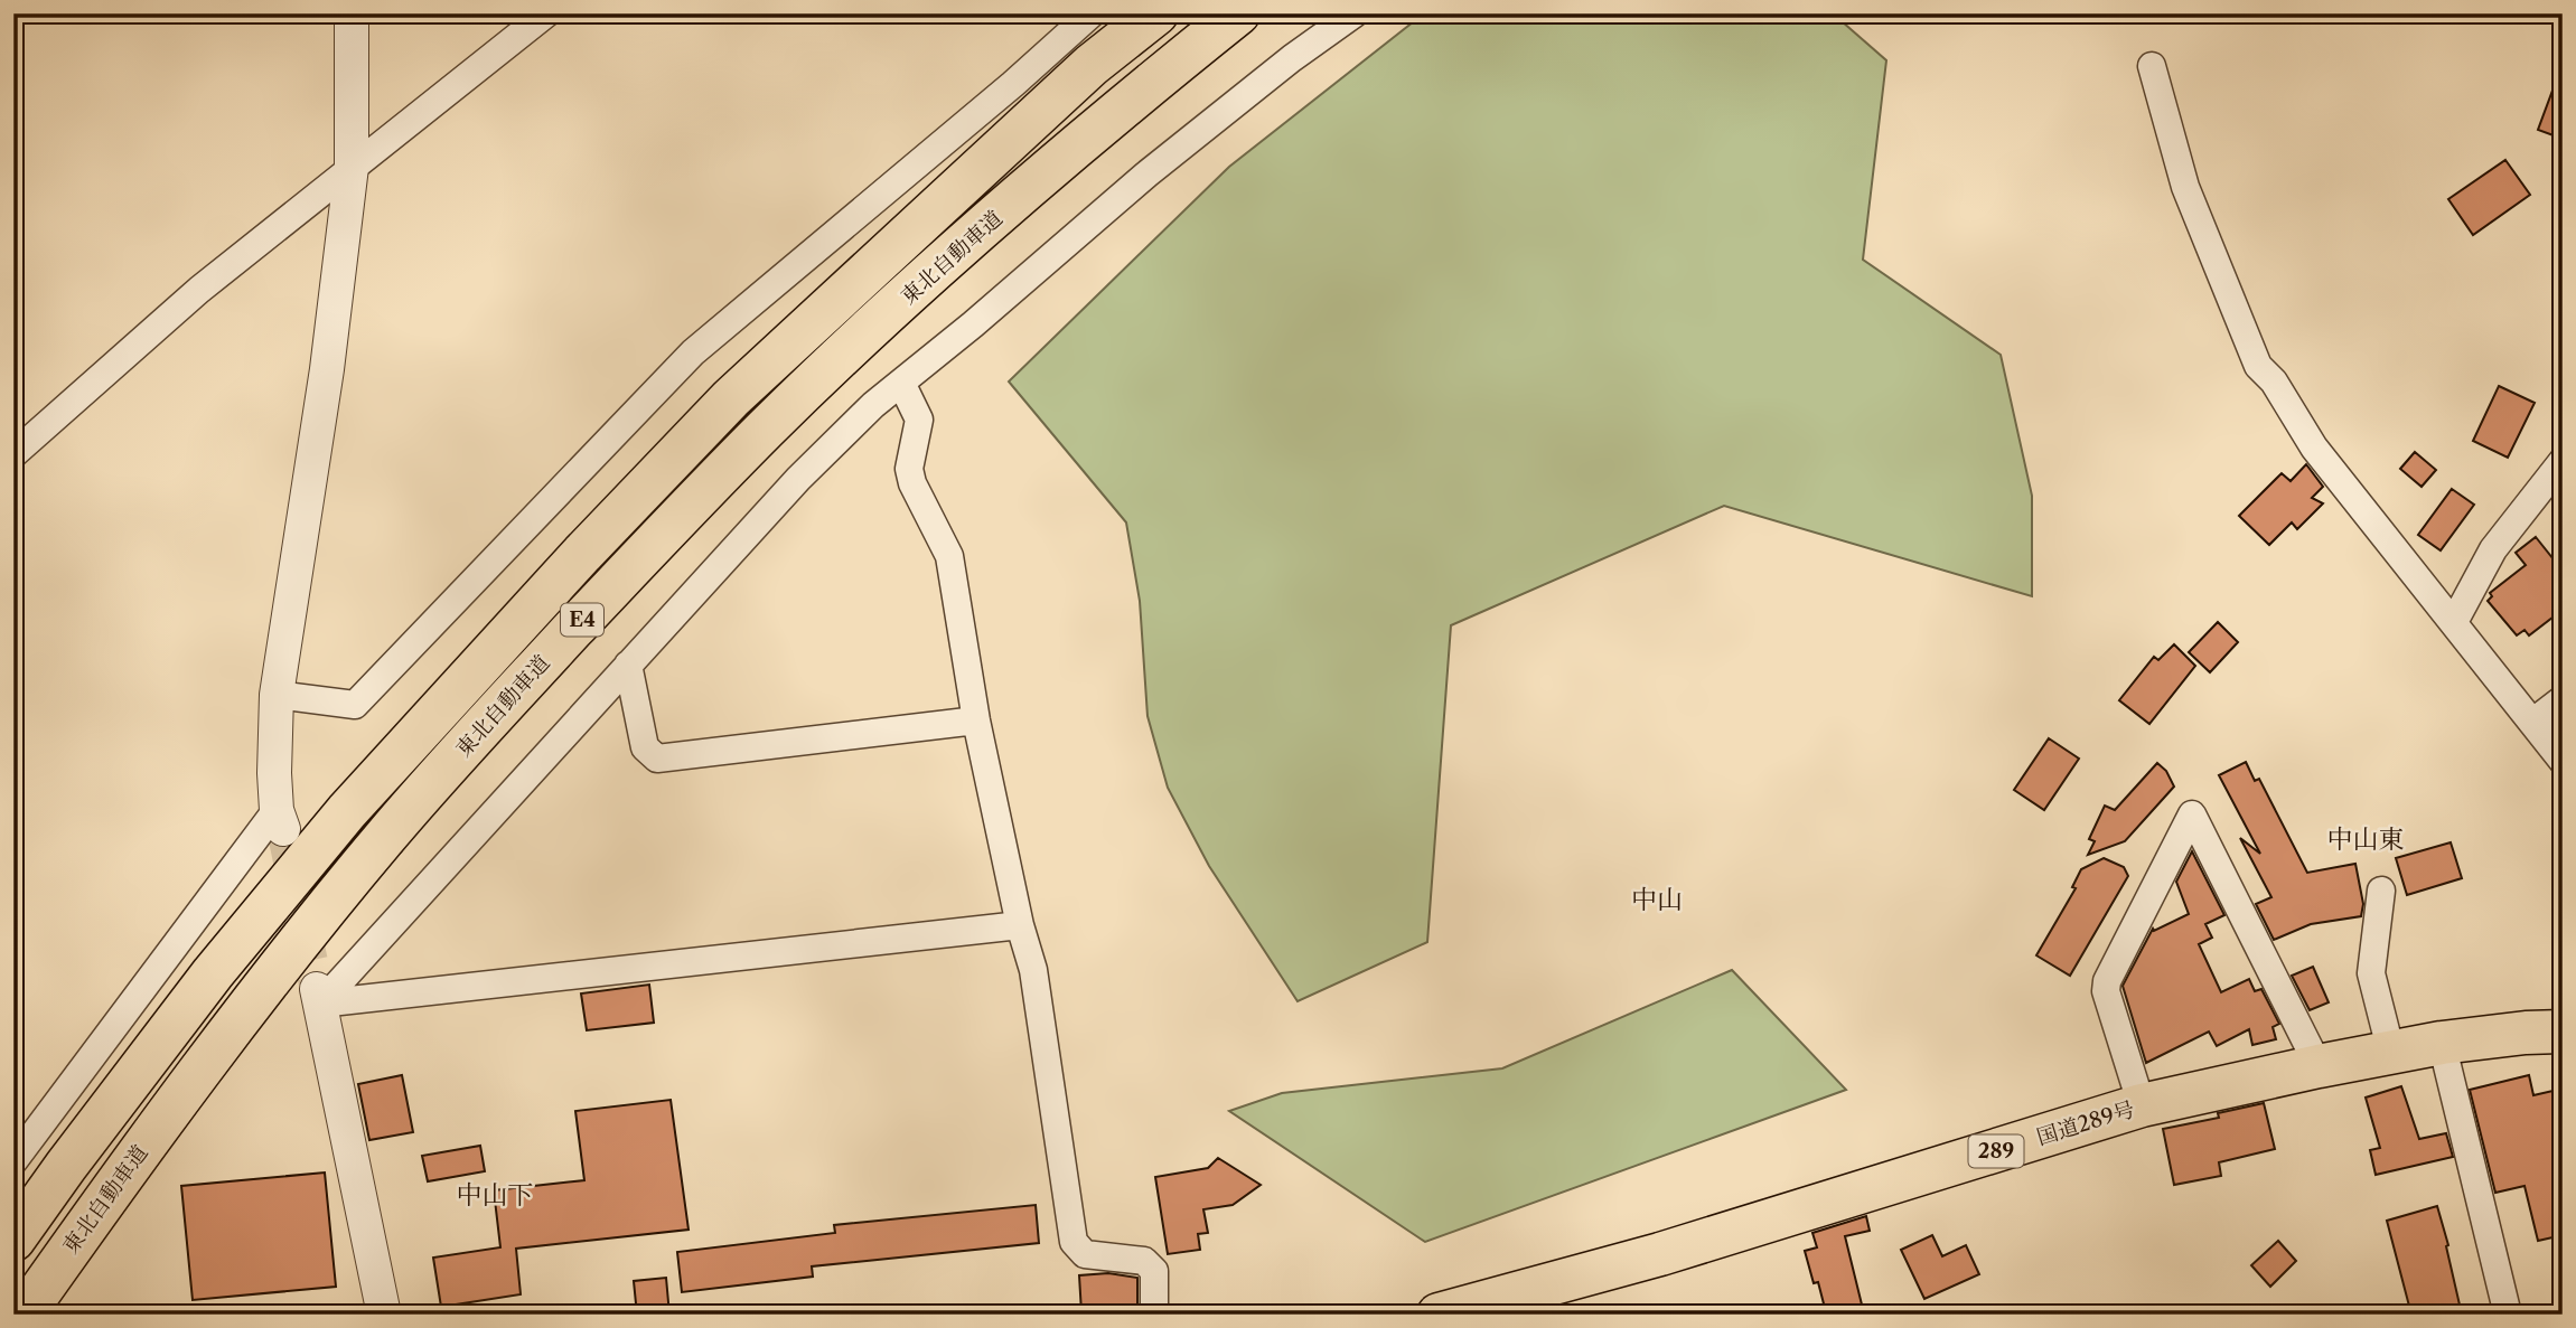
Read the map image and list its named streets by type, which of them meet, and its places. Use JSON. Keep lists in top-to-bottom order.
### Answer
{
  "streets": {
    "highway": [
      "東北自動車道",
      "E4",
      "国道289号",
      "289"
    ]
  },
  "districts": ["中山東", "中山", "中山下"]
}
